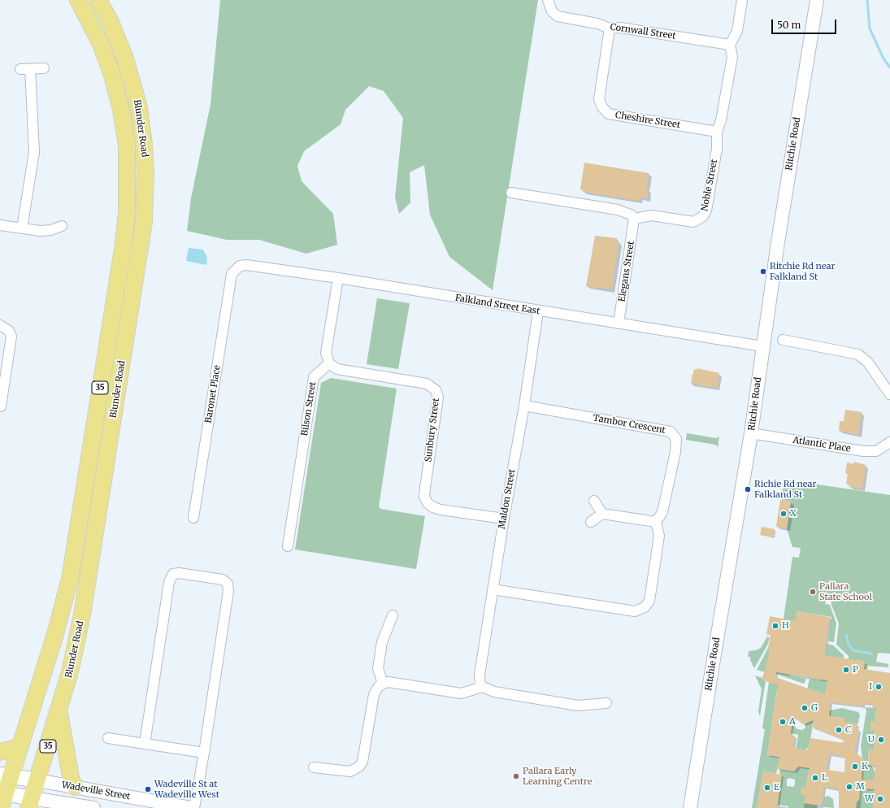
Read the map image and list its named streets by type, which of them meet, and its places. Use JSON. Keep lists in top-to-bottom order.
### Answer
{
  "streets": {
    "main road": ["Blunder Road", "35", "Wadeville Street"],
    "street": [
      "Cornwall Street",
      "Cheshire Street",
      "Ritchie Road",
      "Noble Street",
      "Elegans Street",
      "Falkland Street East",
      "Baronet Place",
      "Bilson Street",
      "Tambor Crescent",
      "Sunbury Street",
      "Atlantic Place",
      "Maldon Street"
    ]
  },
  "crossings": [
    ["Cornwall Street", "Cheshire Street"],
    ["Cornwall Street", "Noble Street"],
    ["Cheshire Street", "Noble Street"],
    ["Blunder Road", "35"],
    ["Blunder Road", "Wadeville Street"],
    ["Ritchie Road", "Falkland Street East"],
    ["Ritchie Road", "Atlantic Place"],
    ["Noble Street", "Elegans Street"],
    ["Elegans Street", "Falkland Street East"],
    ["Falkland Street East", "Baronet Place"],
    ["Falkland Street East", "Maldon Street"],
    ["35", "Wadeville Street"],
    ["Bilson Street", "Sunbury Street"],
    ["Tambor Crescent", "Maldon Street"],
    ["Sunbury Street", "Maldon Street"]
  ],
  "places": [
    "Ritchie Rd near Falkland St",
    "Richie Rd near Falkland St",
    "X",
    "Pallara State School",
    "H",
    "P",
    "I",
    "G",
    "A",
    "C",
    "U",
    "K",
    "Pallara Early Learning Centre",
    "L",
    "M",
    "E",
    "Wadeville St at Wadeville West",
    "W"
  ],
  "scale_bar": "50 m"
}
